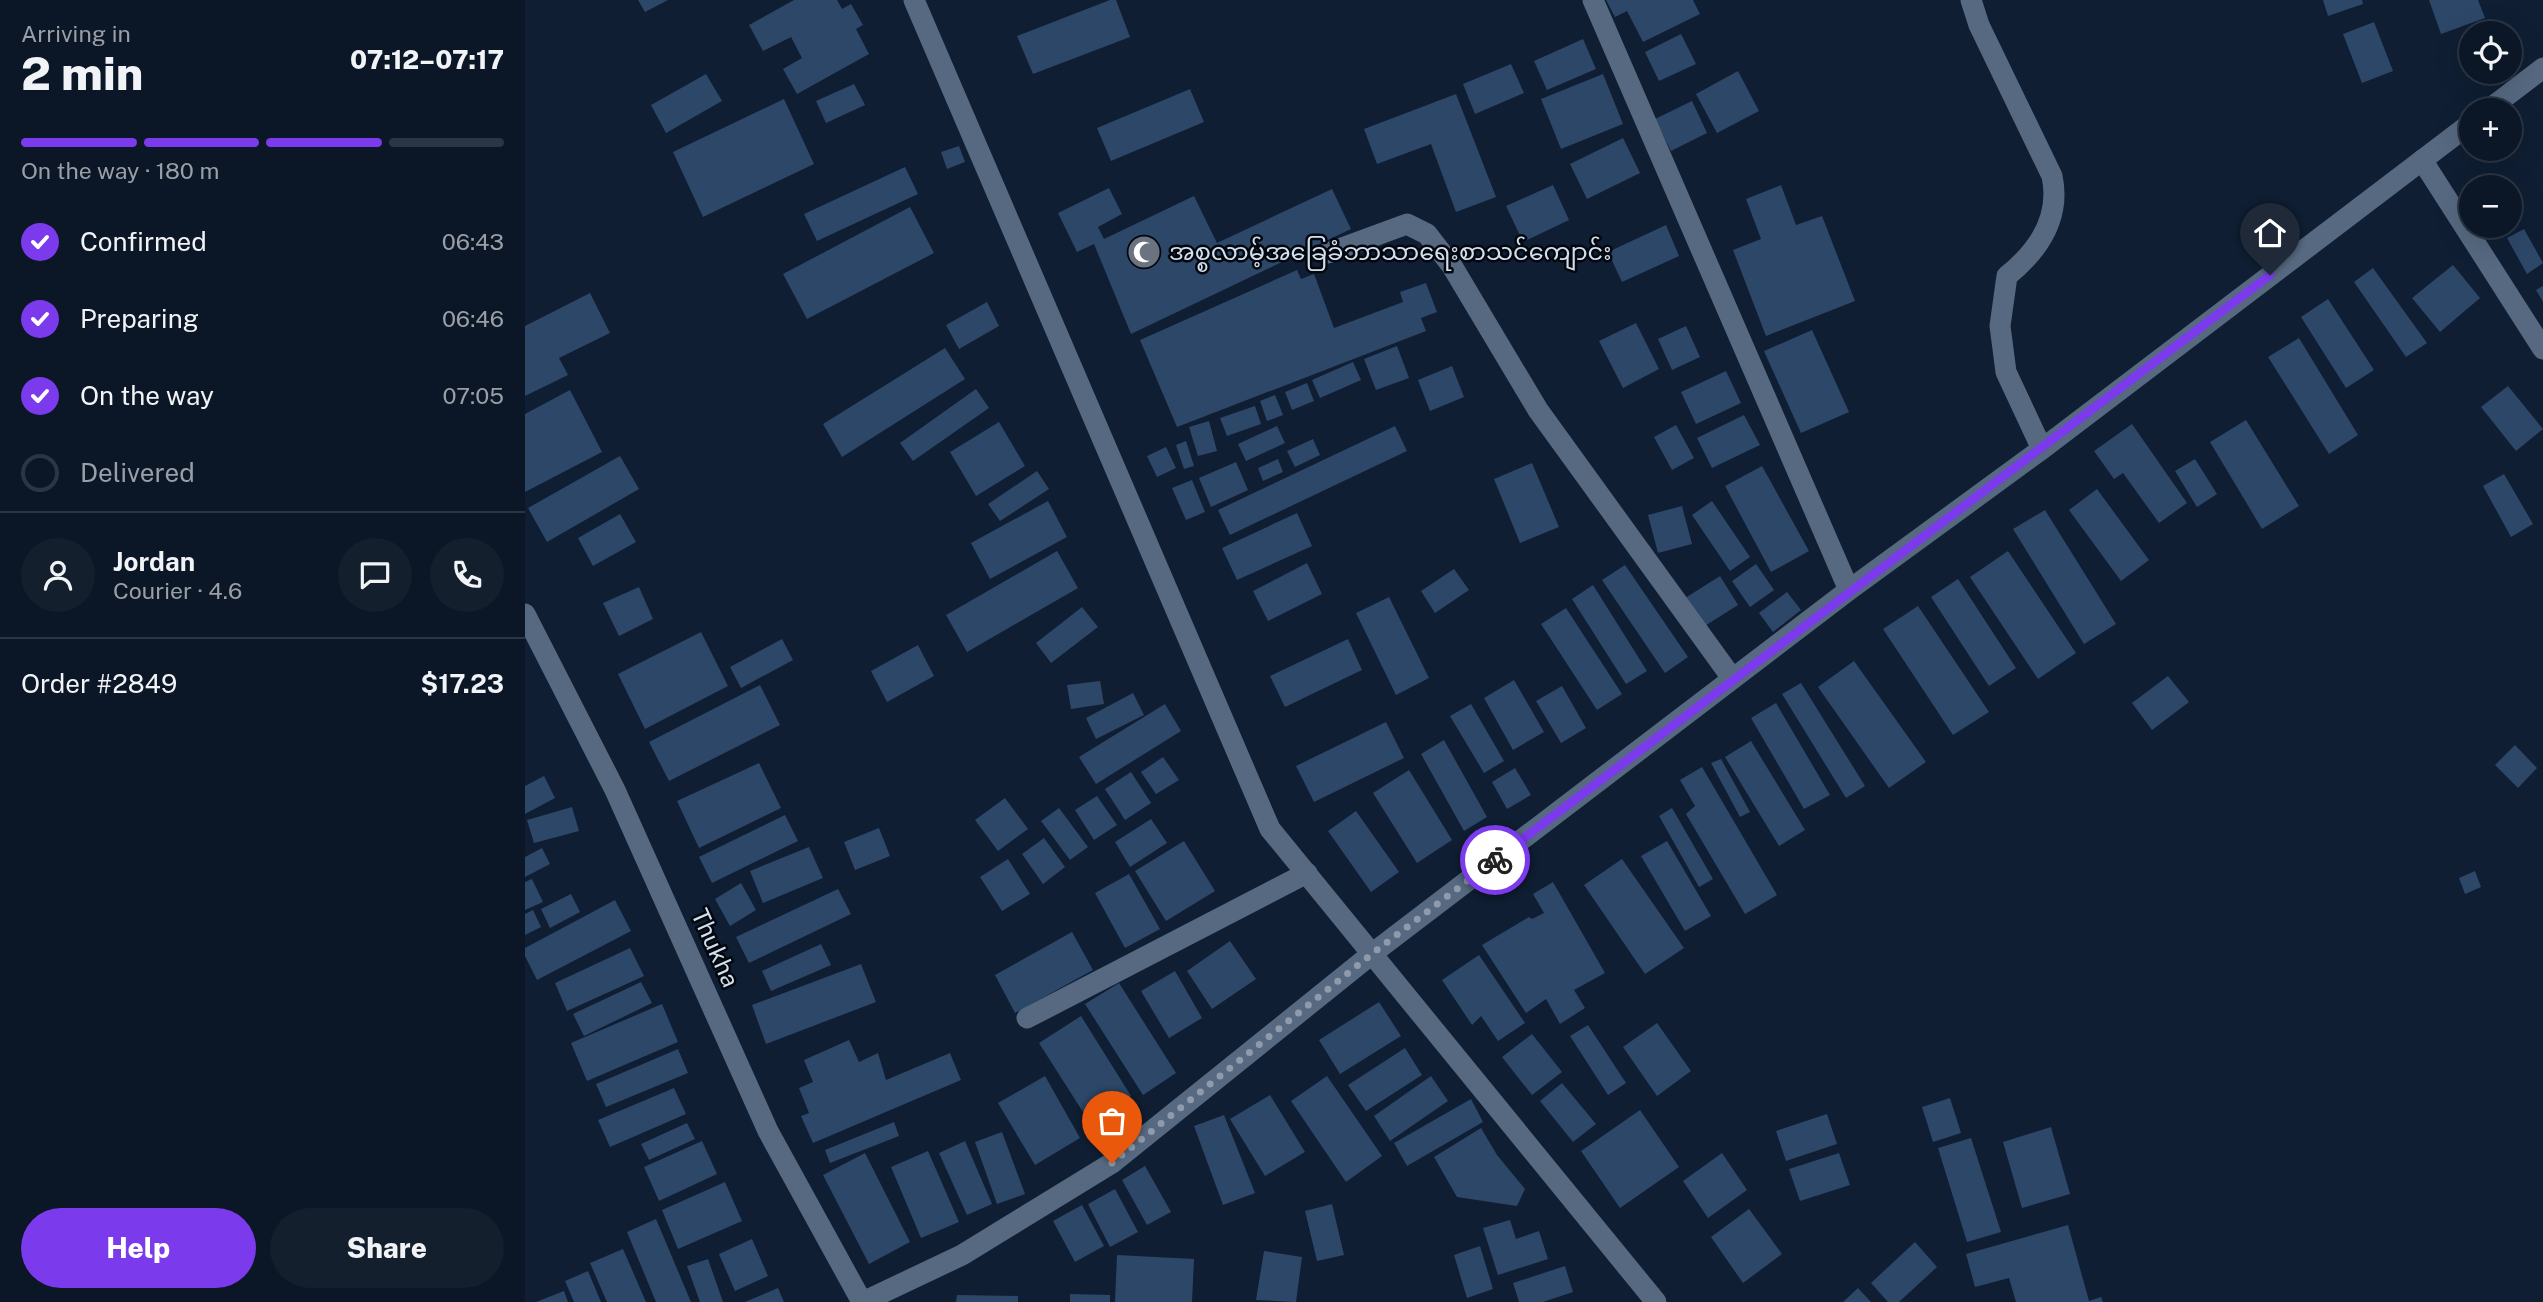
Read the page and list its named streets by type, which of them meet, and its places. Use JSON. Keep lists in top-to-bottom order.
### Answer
{
  "streets": {
    "street": ["Thukha"]
  },
  "places": {
    "mosque": ["အစ္စလာမ့်အခြေခံဘာသာရေးစာသင်ကျောင်း"]
  },
  "page": {
    "heading": ["2 min", "Arriving in", "07:12–07:17"],
    "panel": [
      "Jordan",
      "Courier · 4.6",
      "Order #2849",
      "$17.23"
    ],
    "map_buttons": ["+", "−"],
    "bar": "On the way · 180 m",
    "list": [
      ["Confirmed", "06:43"],
      ["Preparing", "06:46"],
      ["On the way", "07:05"],
      "Delivered"
    ],
    "buttons": ["Help", "Share"]
  }
}
